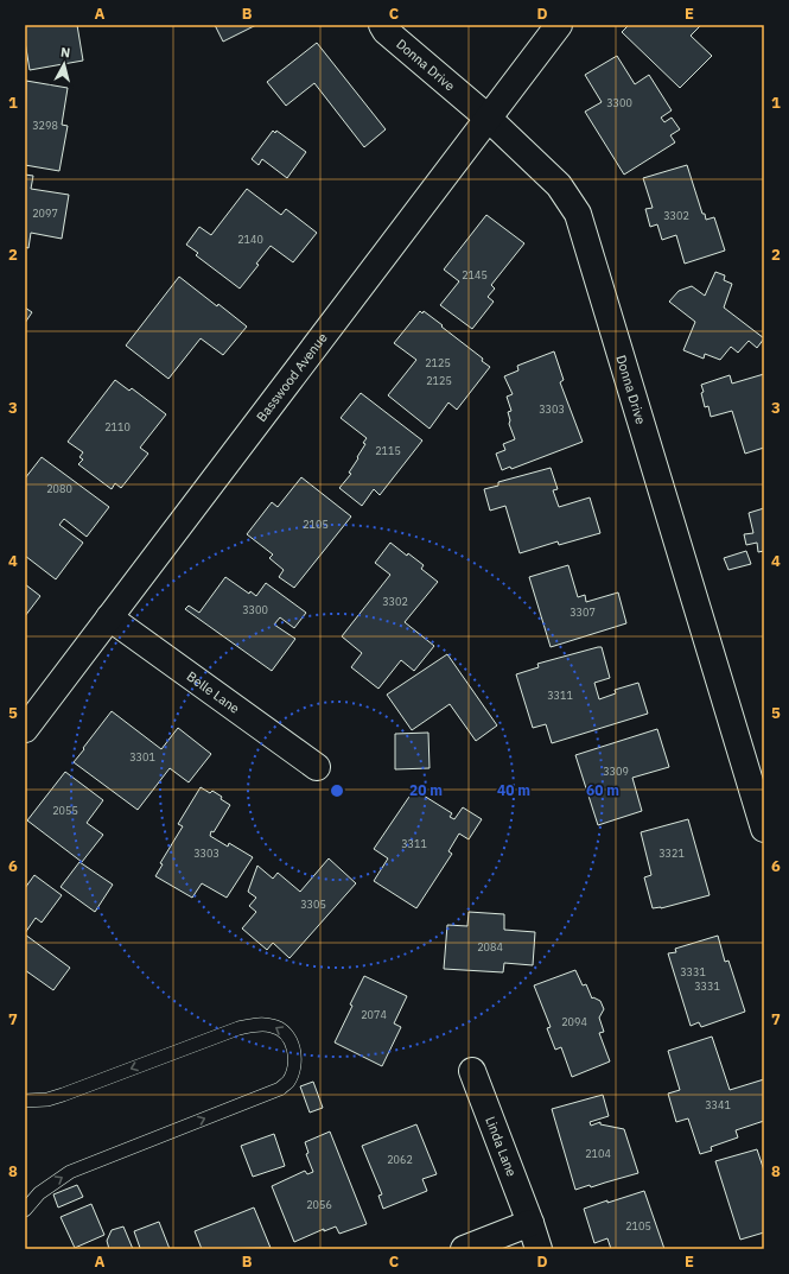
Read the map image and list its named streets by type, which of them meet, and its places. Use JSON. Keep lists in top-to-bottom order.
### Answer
{
  "streets": {
    "street": [
      "Donna Drive",
      "Basswood Avenue",
      "Belle Lane",
      "Linda Lane"
    ]
  },
  "crossings": [
    ["Donna Drive", "Basswood Avenue"],
    ["Basswood Avenue", "Belle Lane"]
  ],
  "house_numbers": [
    "3300",
    "3298",
    "2097",
    "3302",
    "2140",
    "2145",
    "2125",
    "2125",
    "3303",
    "2110",
    "2115",
    "2080",
    "2105",
    "3302",
    "3300",
    "3307",
    "3311",
    "3301",
    "3309",
    "2055",
    "3311",
    "3303",
    "3321",
    "3305",
    "2084",
    "3331",
    "3331",
    "2074",
    "2094",
    "3341",
    "2104",
    "2062",
    "2056",
    "2105"
  ],
  "north": "top",
  "grid": {
    "columns": [
      "A",
      "B",
      "C",
      "D",
      "E"
    ],
    "rows": [
      "1",
      "2",
      "3",
      "4",
      "5",
      "6",
      "7",
      "8"
    ]
  },
  "rings": ["20 m", "40 m", "60 m"]
}
